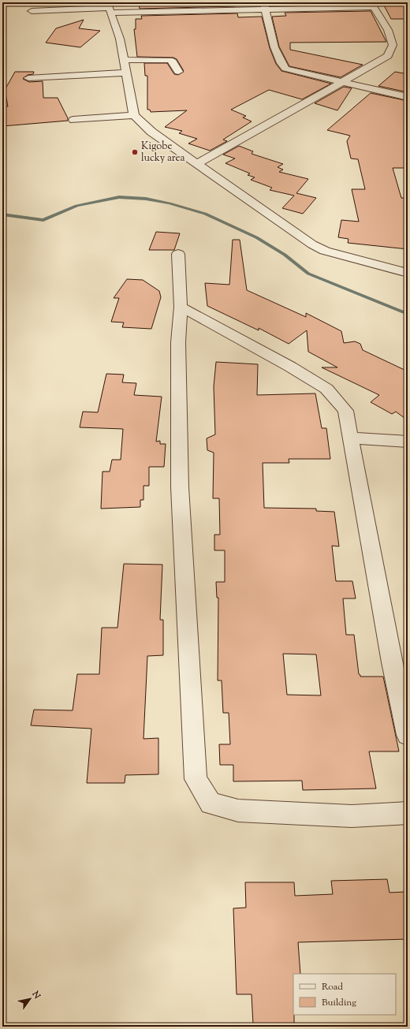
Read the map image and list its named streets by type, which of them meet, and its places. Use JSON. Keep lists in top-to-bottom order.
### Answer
{
  "places": ["Kigobe lucky area"],
  "legend": ["Road", "Building"],
  "north": "top right"
}
